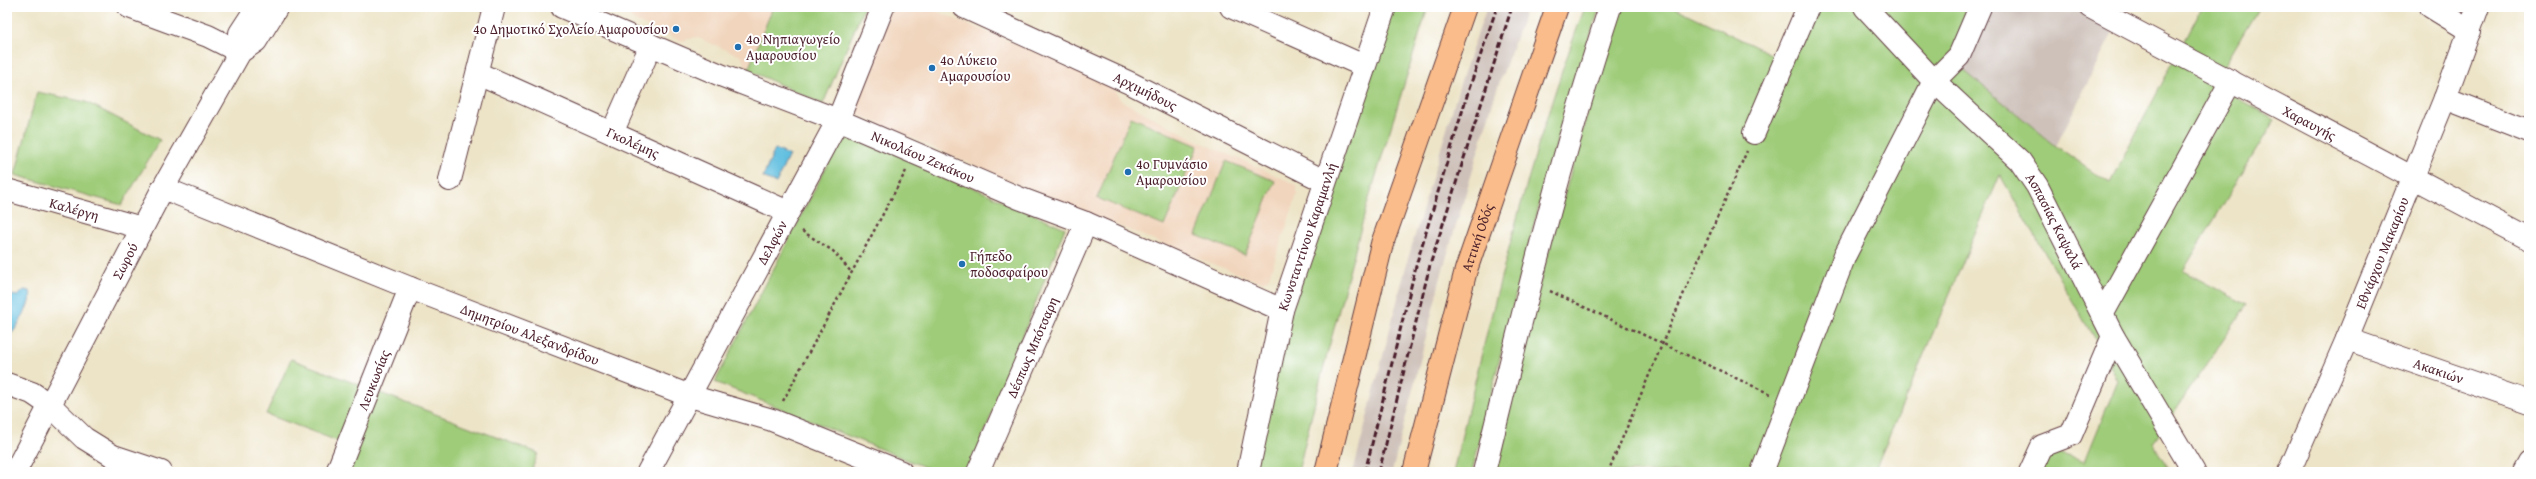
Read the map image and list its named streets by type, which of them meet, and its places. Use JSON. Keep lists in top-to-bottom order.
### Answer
{
  "streets": {
    "highway": ["Αττική Οδός"],
    "street": [
      "Αρχιμήδους",
      "Χαραυγής",
      "Γκολέμης",
      "Νικολάου Ζεκάκου",
      "Καλέργη",
      "Ασπασίας Καψαλά",
      "Κωνσταντίνου Καραμανλή",
      "Δελφών",
      "Εθνάρχου Μακαρίου",
      "Σωρού",
      "Δημητρίου Αλεξανδρίδου",
      "Δέσπως Μπότσαρη",
      "Ακακιών",
      "Λευκωσίας"
    ]
  },
  "crossings": [
    ["Αρχιμήδους", "Κωνσταντίνου Καραμανλή"],
    ["Χαραυγής", "Εθνάρχου Μακαρίου"],
    ["Γκολέμης", "Δελφών"],
    ["Νικολάου Ζεκάκου", "Κωνσταντίνου Καραμανλή"],
    ["Νικολάου Ζεκάκου", "Δελφών"],
    ["Νικολάου Ζεκάκου", "Δέσπως Μπότσαρη"],
    ["Καλέργη", "Σωρού"],
    ["Δελφών", "Δημητρίου Αλεξανδρίδου"],
    ["Εθνάρχου Μακαρίου", "Ακακιών"],
    ["Σωρού", "Δημητρίου Αλεξανδρίδου"],
    ["Δημητρίου Αλεξανδρίδου", "Λευκωσίας"]
  ],
  "places": [
    "4ο Δημοτικό Σχολείο Αμαρουσίου",
    "4ο Νηπιαγωγείο Αμαρουσίου",
    "4ο Λύκειο Αμαρουσίου",
    "4ο Γυμνάσιο Αμαρουσίου",
    "Γήπεδο ποδοσφαίρου"
  ]
}
